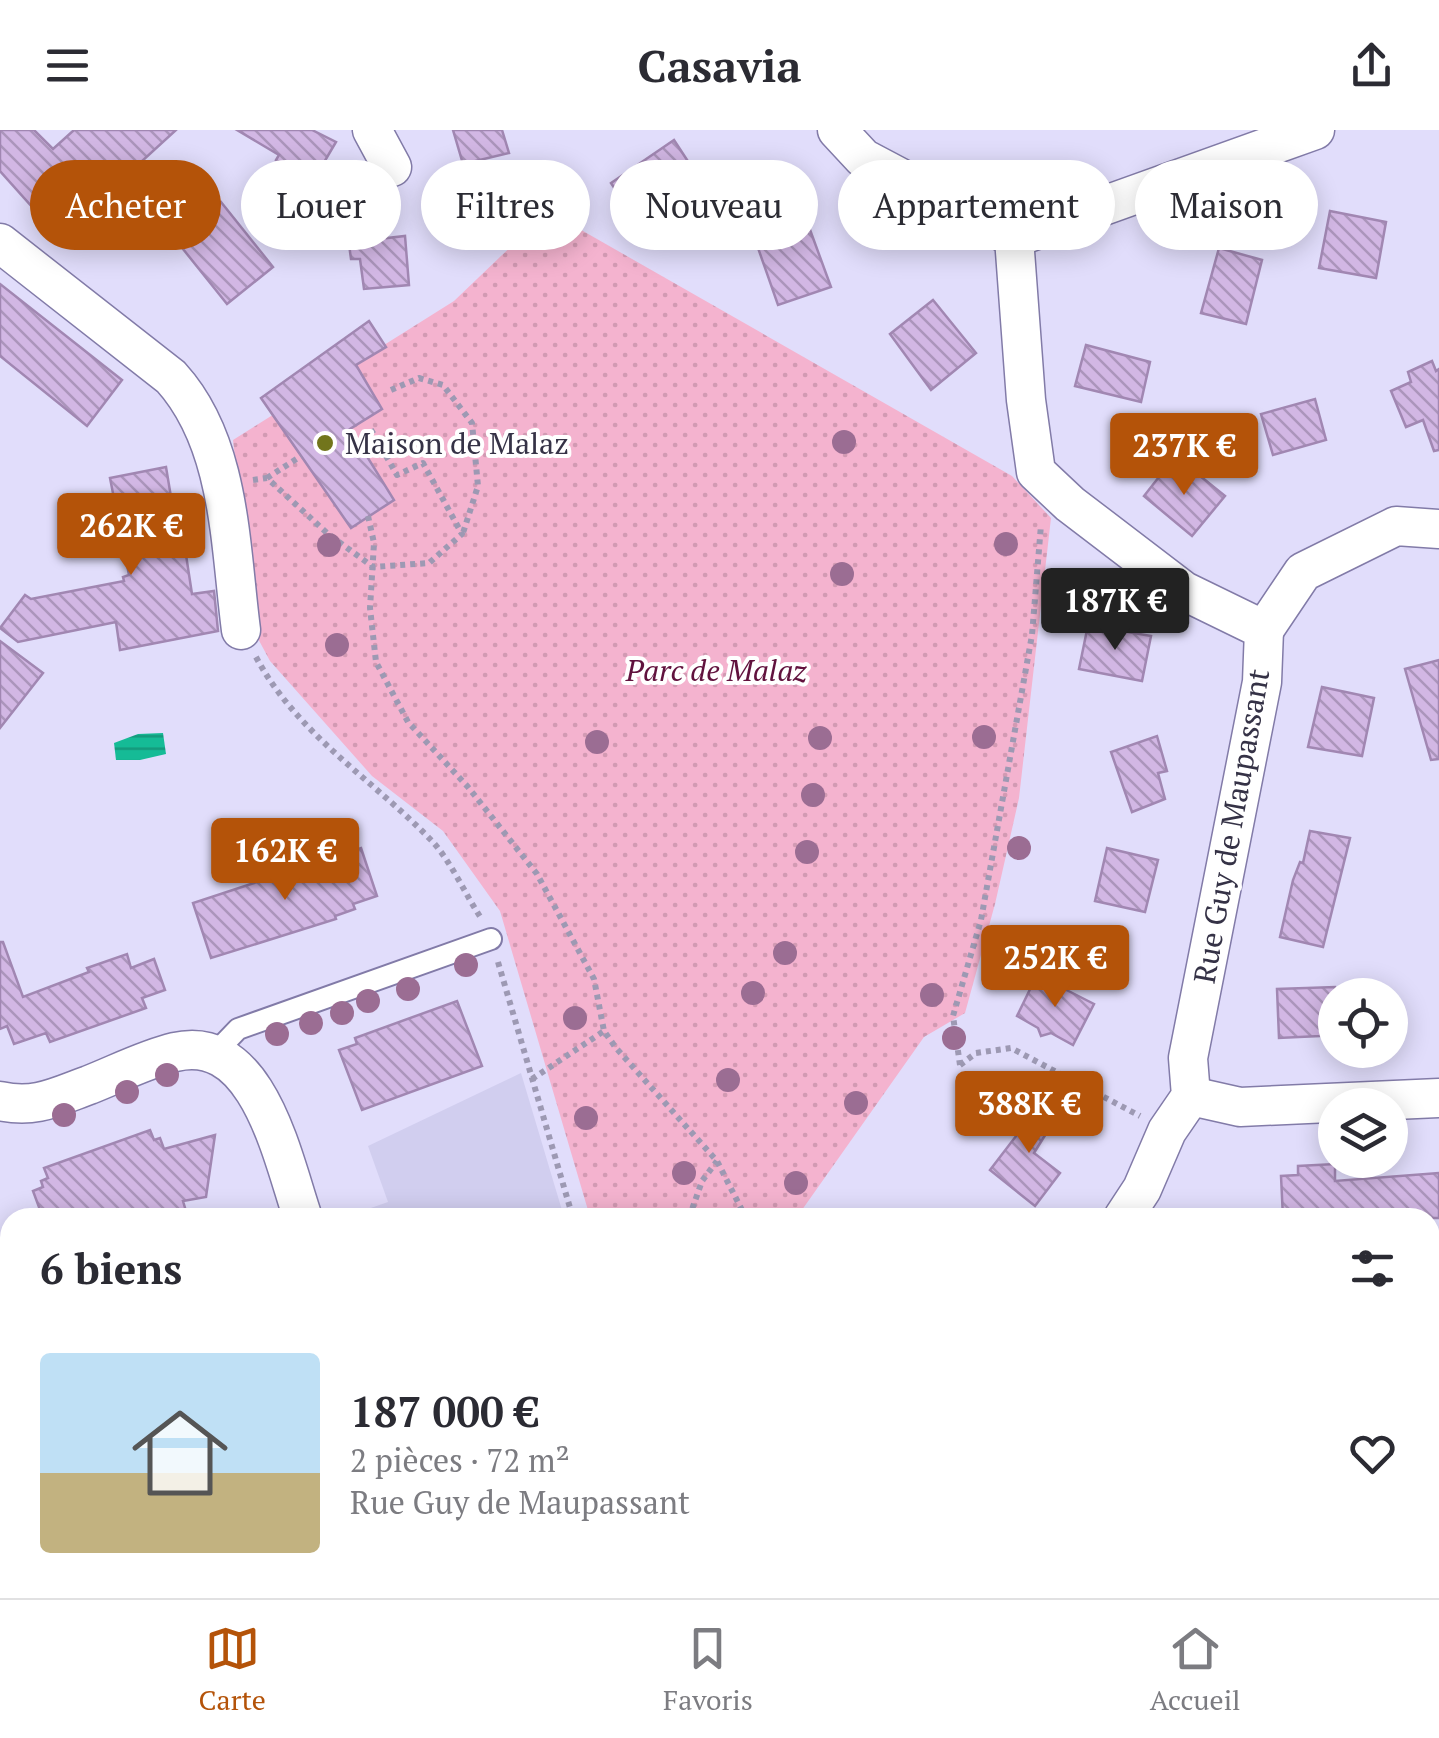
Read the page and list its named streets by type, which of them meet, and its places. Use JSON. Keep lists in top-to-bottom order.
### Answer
{
  "streets": {
    "street": ["Rue Guy de Maupassant"]
  },
  "parks": ["Parc de Malaz"],
  "places": ["Maison de Malaz"],
  "page": {
    "header": "Casavia",
    "chip": [
      "Acheter",
      "Louer",
      "Filtres",
      "Nouveau",
      "Appartement",
      "Maison"
    ],
    "price": [
      "237K €",
      "262K €",
      "187K €",
      "162K €",
      "252K €",
      "388K €"
    ],
    "heading": "6 biens",
    "list": [
      {
        "name": "187 000 €",
        "note": "2 pièces · 72 m² · Rue Guy de Maupassant"
      }
    ],
    "tabs": ["Carte", "Favoris", "Accueil"]
  }
}
